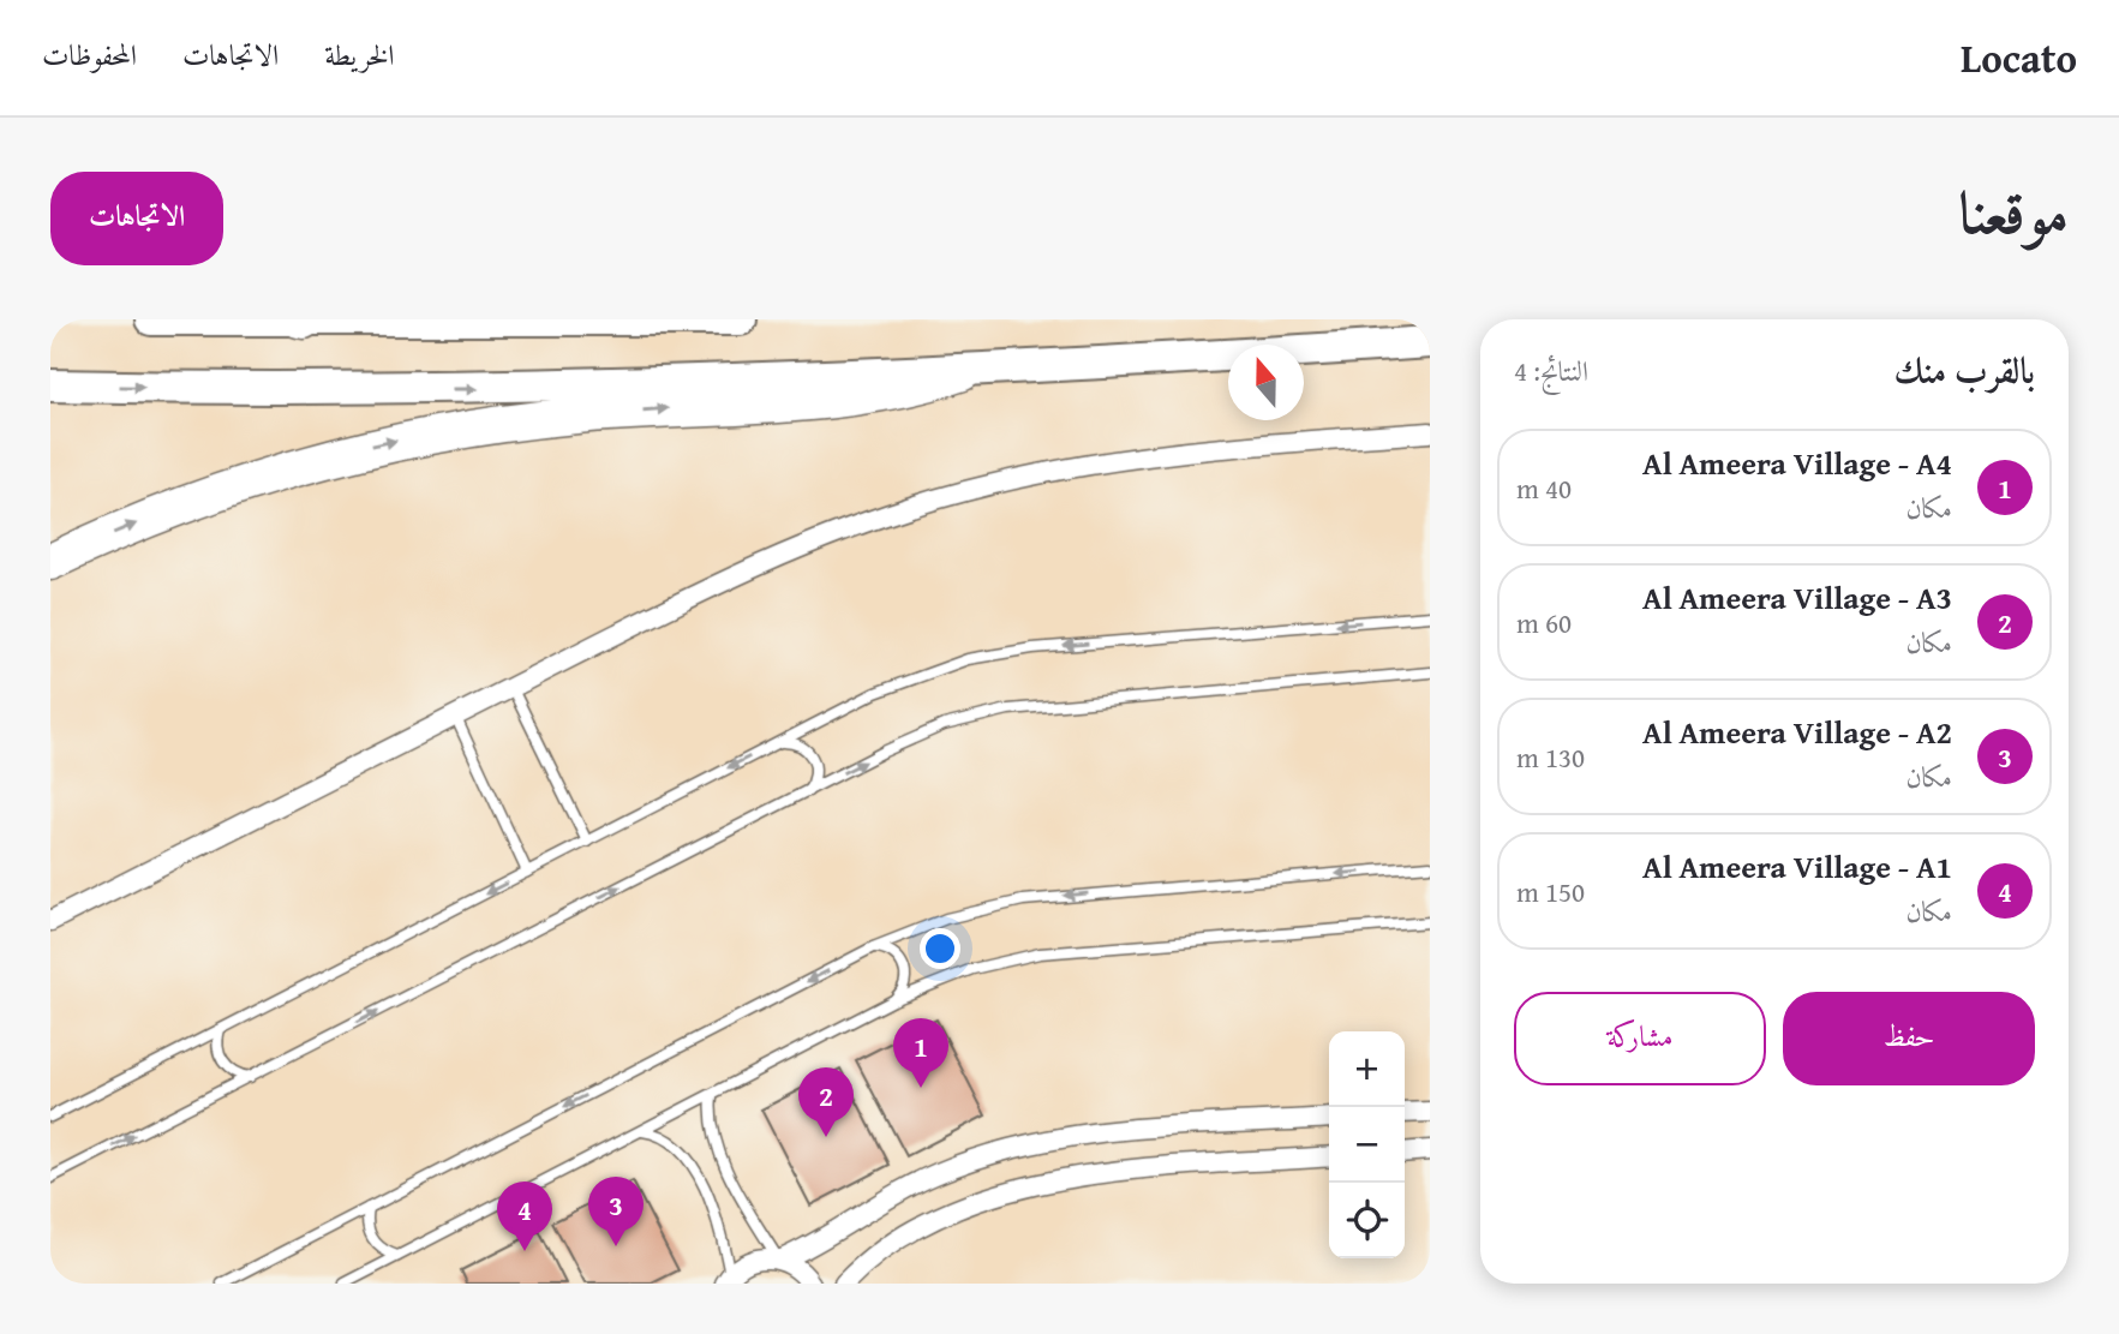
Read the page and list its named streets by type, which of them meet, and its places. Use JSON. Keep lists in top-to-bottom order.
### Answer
{
  "north": "top",
  "page": {
    "header": "Locato",
    "nav": ["الخريطة", "الاتجاهات", "المحفوظات"],
    "title": "موقعنا",
    "buttons": [
      "الاتجاهات",
      ["حفظ", "مشاركة"]
    ],
    "heading": ["بالقرب منك", "النتائج: 4"],
    "list": [
      {
        "mark": "1",
        "name": "Al Ameera Village - A4",
        "note": "مكان",
        "value": "40 m"
      },
      {
        "mark": "2",
        "name": "Al Ameera Village - A3",
        "note": "مكان",
        "value": "60 m"
      },
      {
        "mark": "3",
        "name": "Al Ameera Village - A2",
        "note": "مكان",
        "value": "130 m"
      },
      {
        "mark": "4",
        "name": "Al Ameera Village - A1",
        "note": "مكان",
        "value": "150 m"
      }
    ],
    "pins": [
      "1",
      "2",
      "3",
      "4"
    ],
    "map_buttons": ["+", "−"]
  }
}
